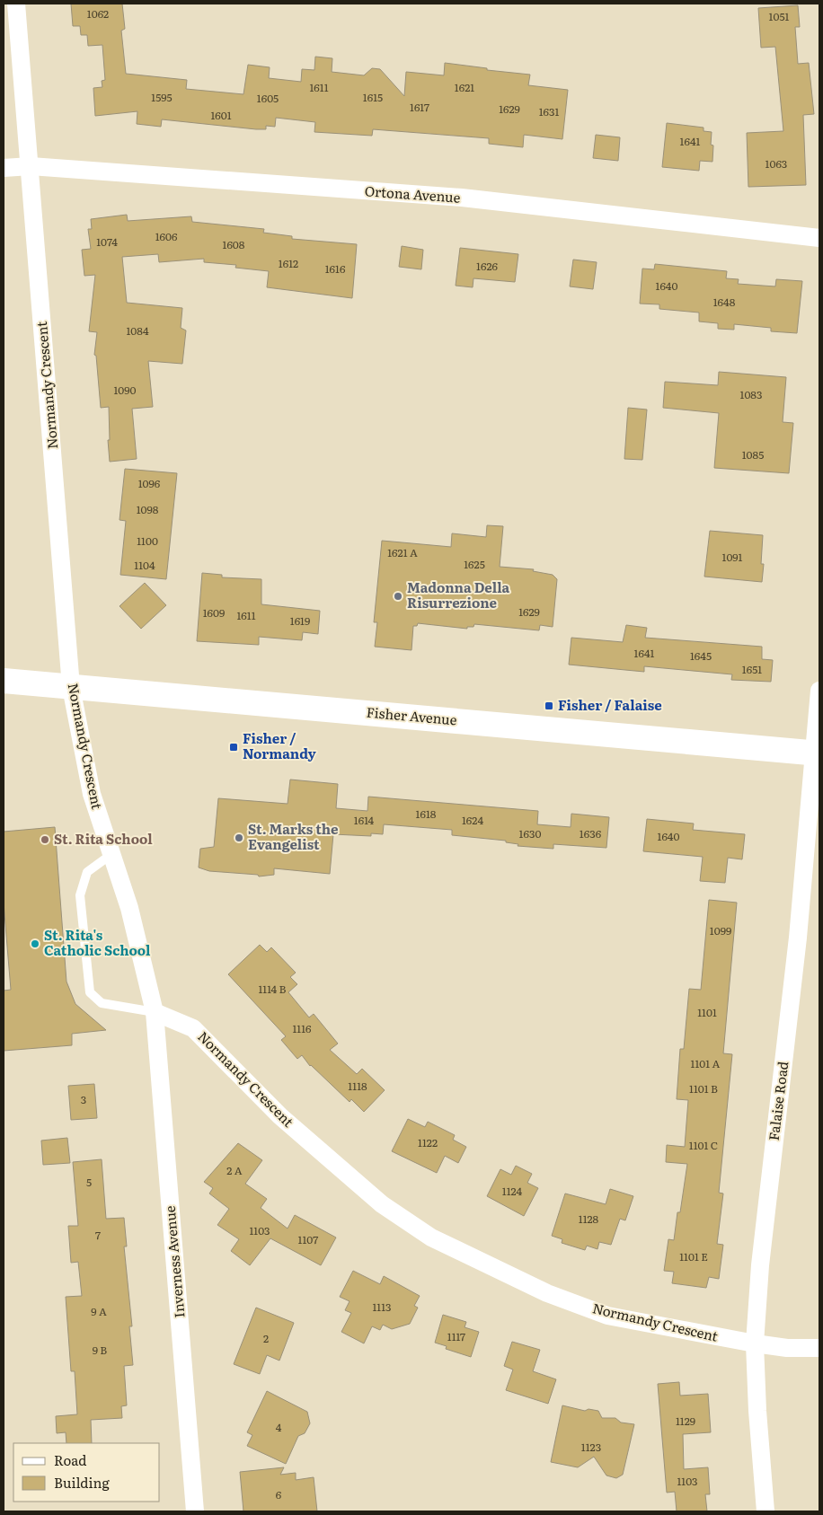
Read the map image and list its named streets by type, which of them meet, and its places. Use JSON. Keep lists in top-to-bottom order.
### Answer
{
  "streets": {
    "main road": ["Fisher Avenue"],
    "street": [
      "Ortona Avenue",
      "Normandy Crescent",
      "Falaise Road",
      "Inverness Avenue"
    ]
  },
  "crossings": [
    ["Ortona Avenue", "Normandy Crescent"],
    ["Normandy Crescent", "Fisher Avenue"],
    ["Normandy Crescent", "Falaise Road"],
    ["Normandy Crescent", "Inverness Avenue"],
    ["Fisher Avenue", "Falaise Road"]
  ],
  "places": {
    "other": [
      "Madonna Della Risurrezione",
      "St. Marks the Evangelist",
      "St. Rita School",
      "St. Rita's Catholic School"
    ],
    "transit": ["Fisher / Falaise", "Fisher / Normandy"]
  },
  "house_numbers": [
    "1062",
    "1051",
    "1611",
    "1621",
    "1595",
    "1615",
    "1605",
    "1617",
    "1629",
    "1631",
    "1601",
    "1641",
    "1063",
    "1606",
    "1074",
    "1608",
    "1612",
    "1626",
    "1616",
    "1640",
    "1648",
    "1084",
    "1090",
    "1083",
    "1085",
    "1096",
    "1098",
    "1100",
    "1621 A",
    "1091",
    "1625",
    "1104",
    "1629",
    "1609",
    "1611",
    "1619",
    "1641",
    "1645",
    "1651",
    "1618",
    "1614",
    "1624",
    "1630",
    "1636",
    "1640",
    "1099",
    "1114 B",
    "1101",
    "1116",
    "1101 A",
    "1118",
    "1101 B",
    "3",
    "1122",
    "1101 C",
    "2 A",
    "5",
    "1124",
    "1128",
    "1103",
    "7",
    "1107",
    "1101 E",
    "1113",
    "9 A",
    "1117",
    "2",
    "9 B",
    "1129",
    "4",
    "1123",
    "1103",
    "6"
  ],
  "legend": ["Road", "Building"]
}
